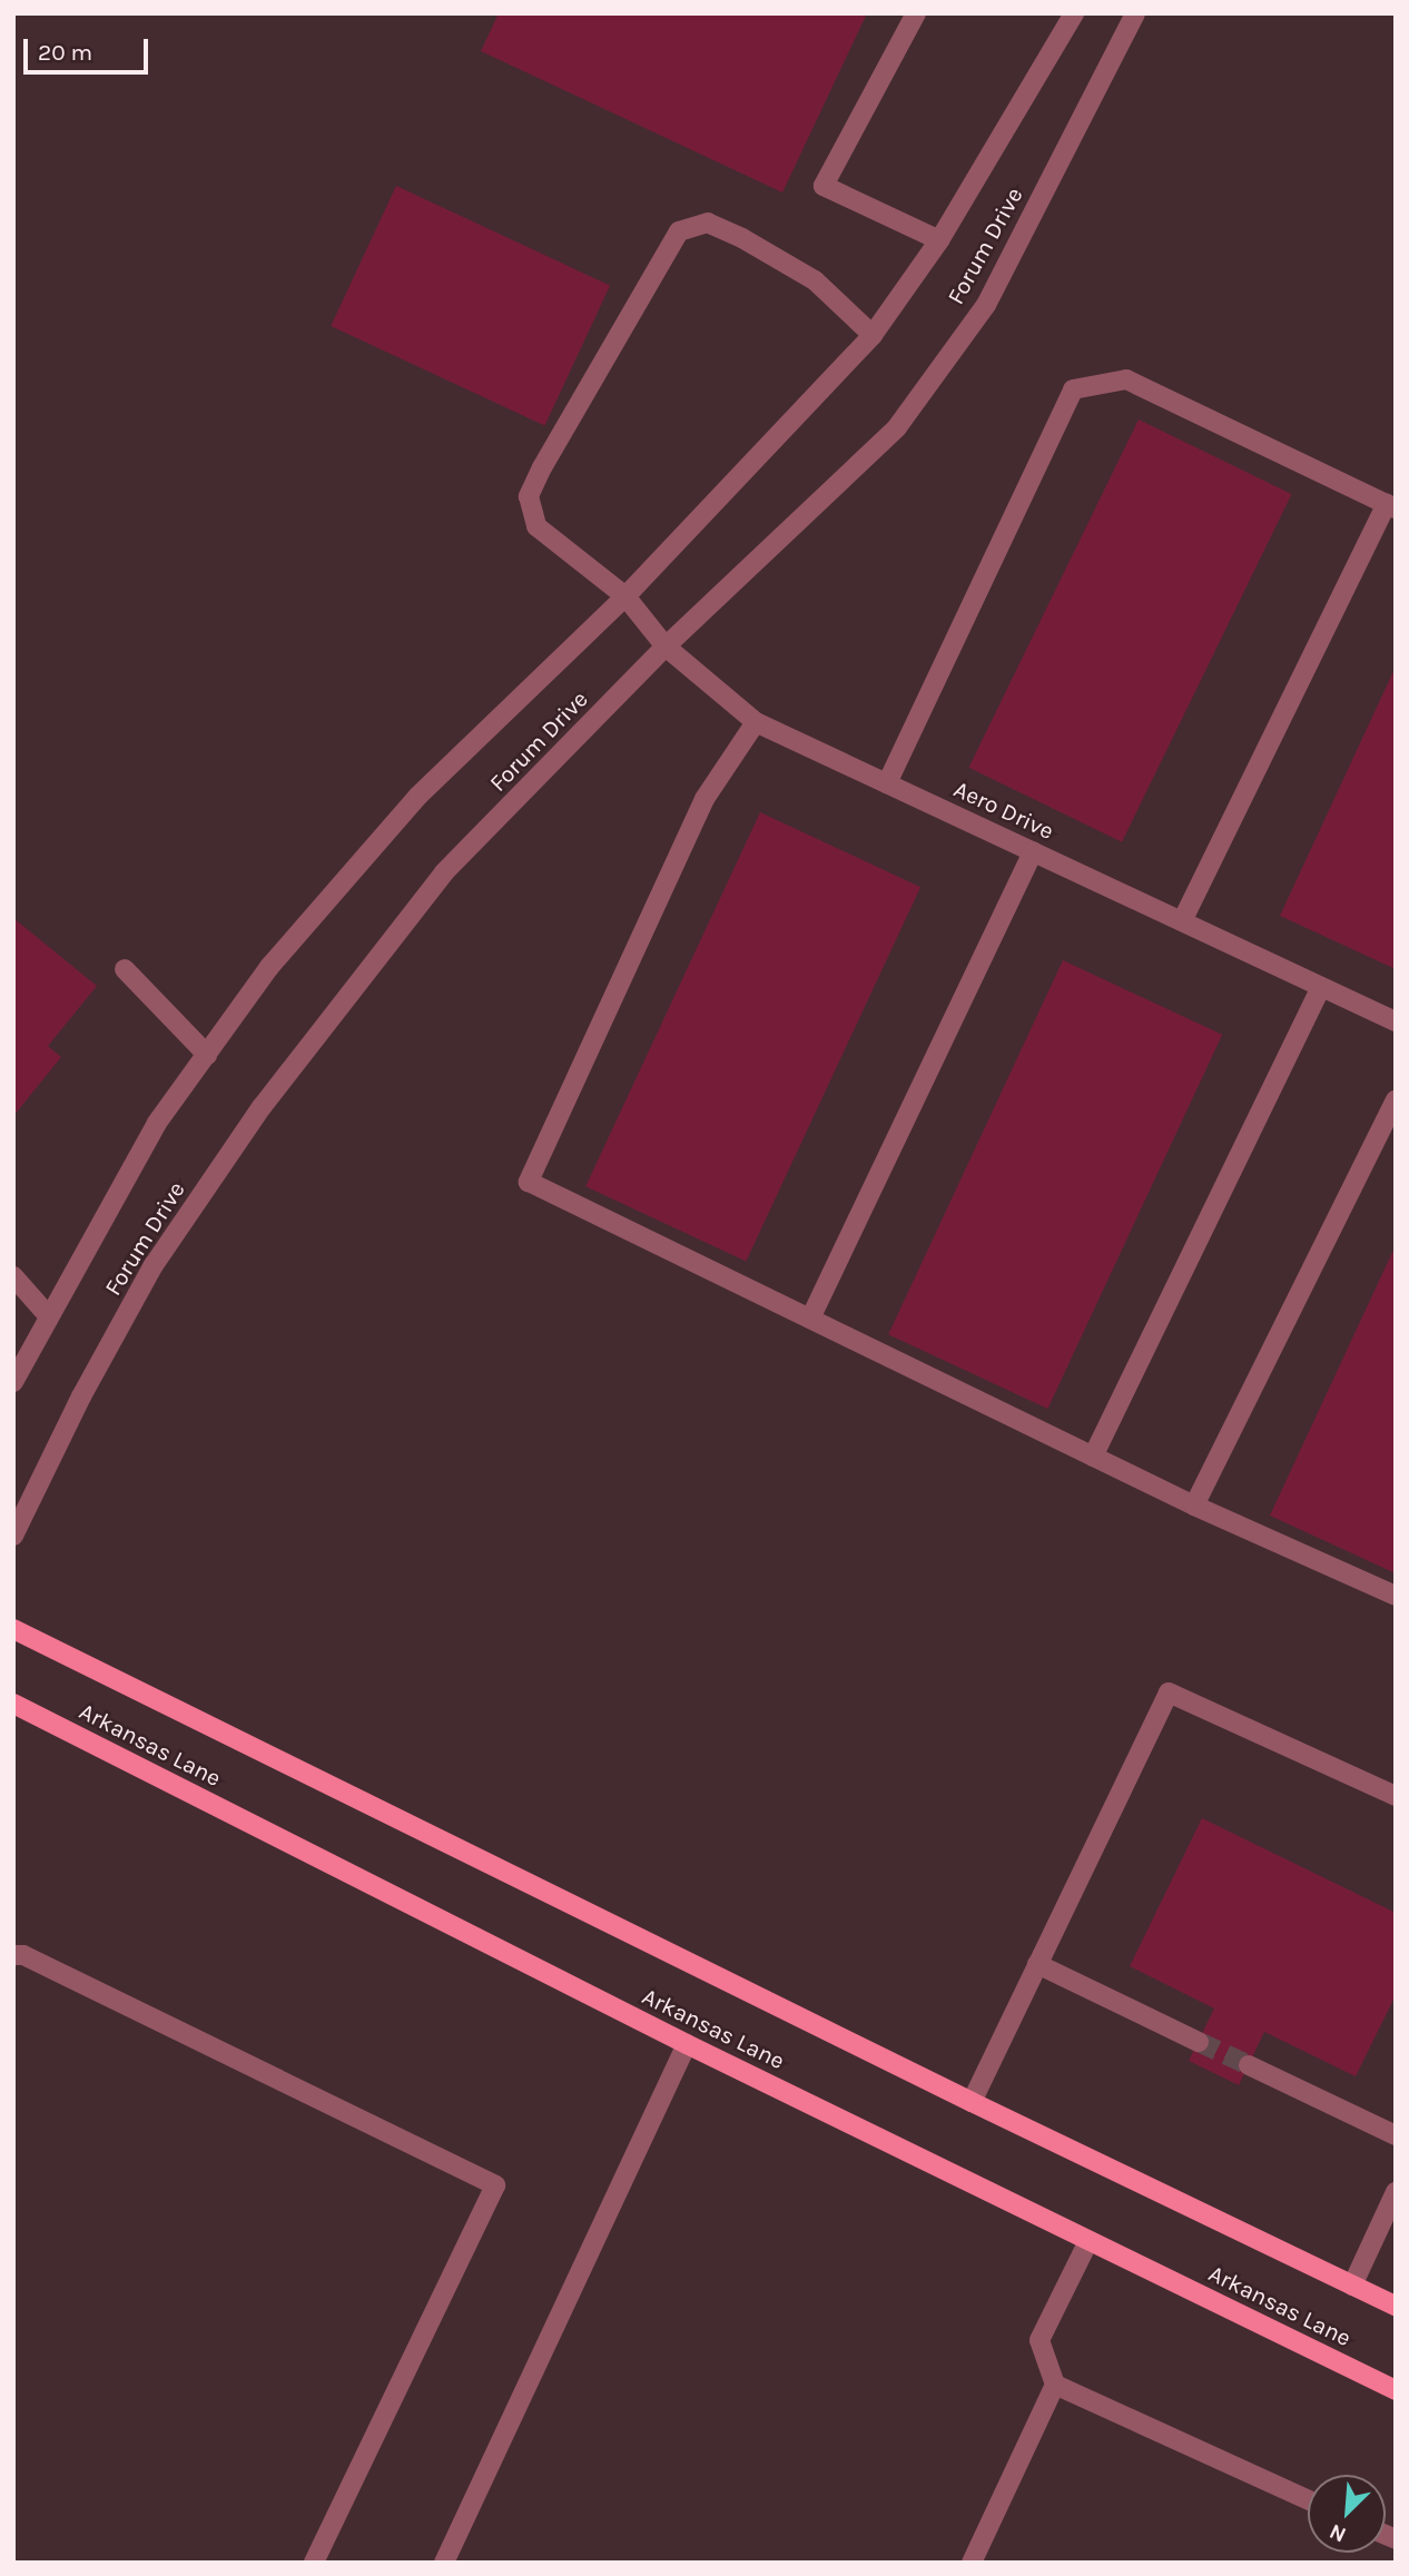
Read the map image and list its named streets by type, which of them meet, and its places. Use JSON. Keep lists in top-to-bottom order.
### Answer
{
  "streets": {
    "main road": ["Arkansas Lane"],
    "street": ["Forum Drive", "Aero Drive"]
  },
  "crossings": [
    ["Forum Drive", "Aero Drive"]
  ],
  "scale_bar": "20 m",
  "north": "bottom left"
}
